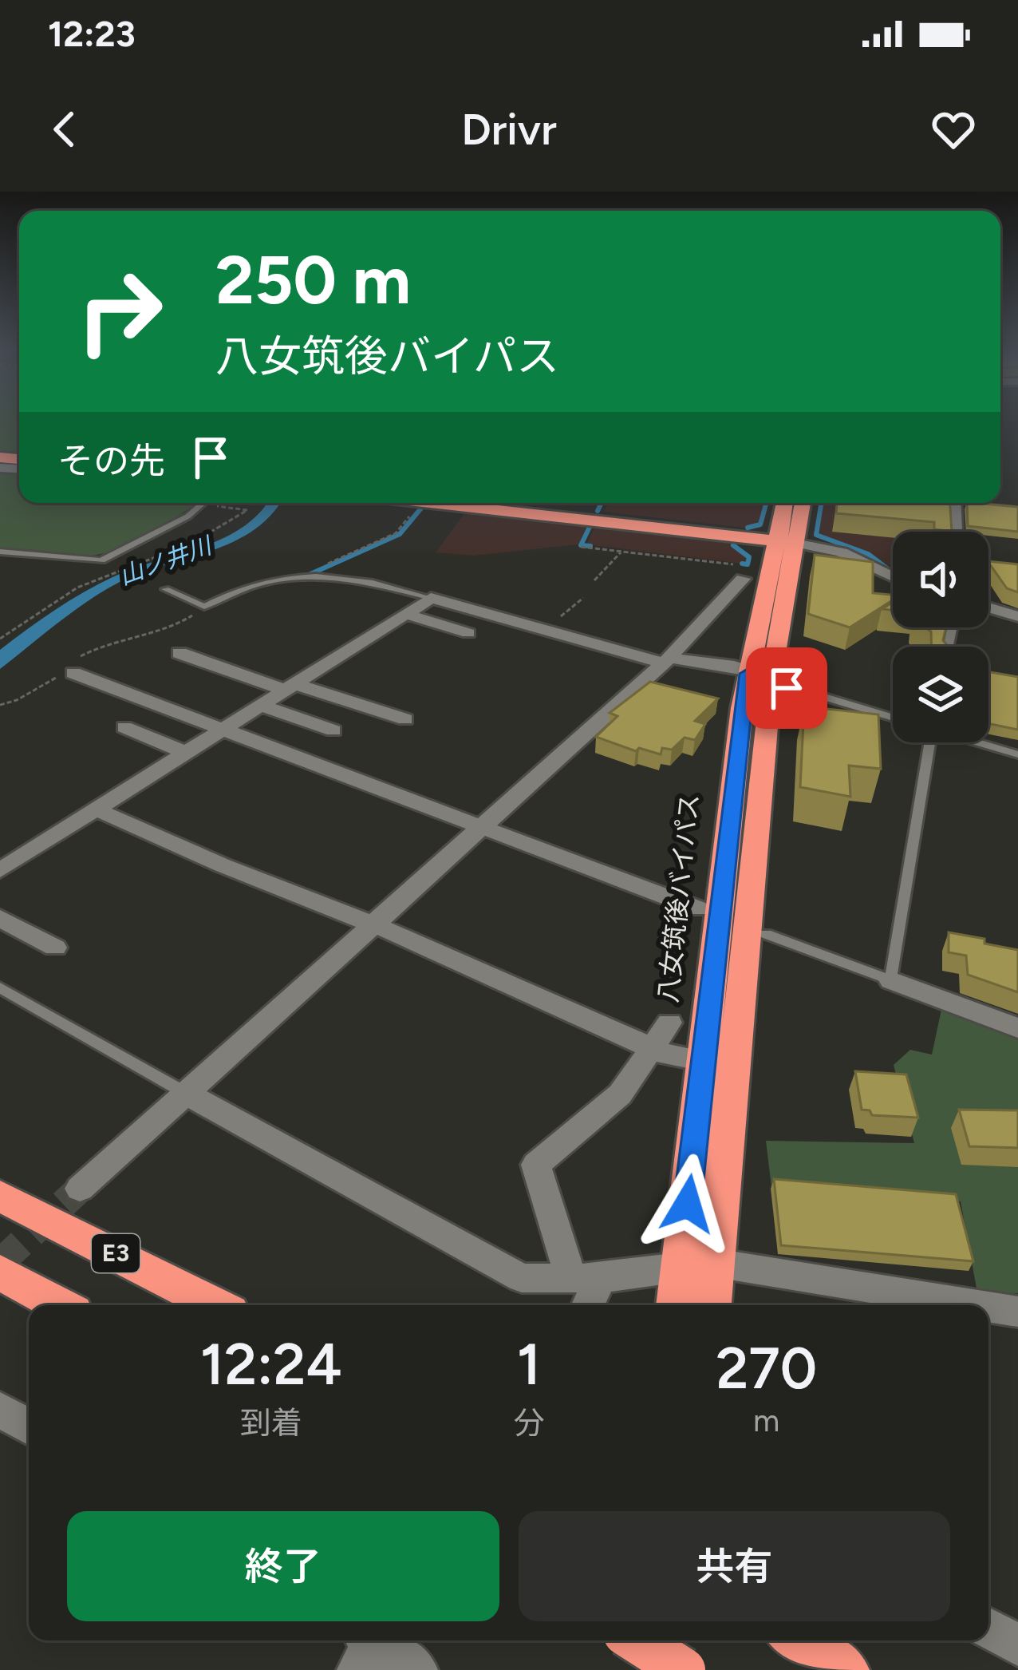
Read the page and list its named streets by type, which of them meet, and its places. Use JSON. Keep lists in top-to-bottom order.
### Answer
{
  "streets": {
    "highway": ["八女筑後バイパス", "E3"]
  },
  "water": ["山ノ井川"],
  "page": {
    "status": "12:23",
    "header": "Drivr",
    "turn": ["250 m", "八女筑後バイパス"],
    "then": "その先",
    "eta": [
      "12:24",
      "到着",
      "1",
      "分",
      "270",
      "m"
    ],
    "buttons": ["終了", "共有"]
  }
}
